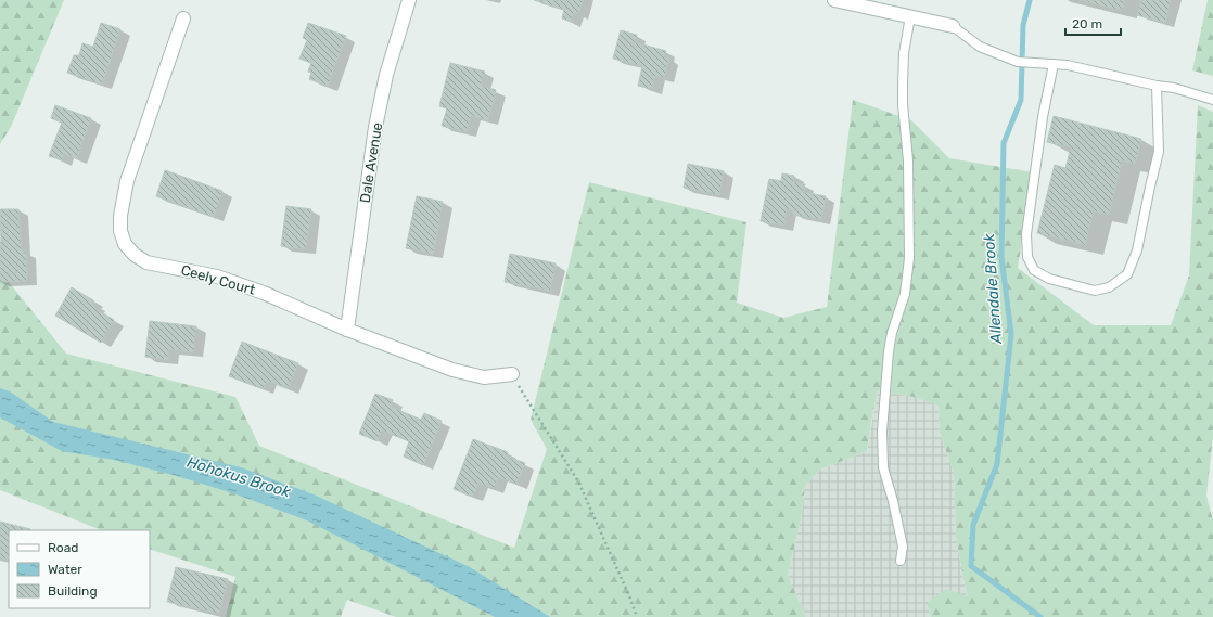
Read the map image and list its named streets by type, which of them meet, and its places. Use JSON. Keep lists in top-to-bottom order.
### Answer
{
  "streets": {
    "street": ["Dale Avenue", "Ceely Court"]
  },
  "crossings": [
    ["Dale Avenue", "Ceely Court"]
  ],
  "water": ["Allendale Brook", "Hohokus Brook"],
  "legend": ["Road", "Water", "Building"],
  "scale_bar": "20 m"
}
